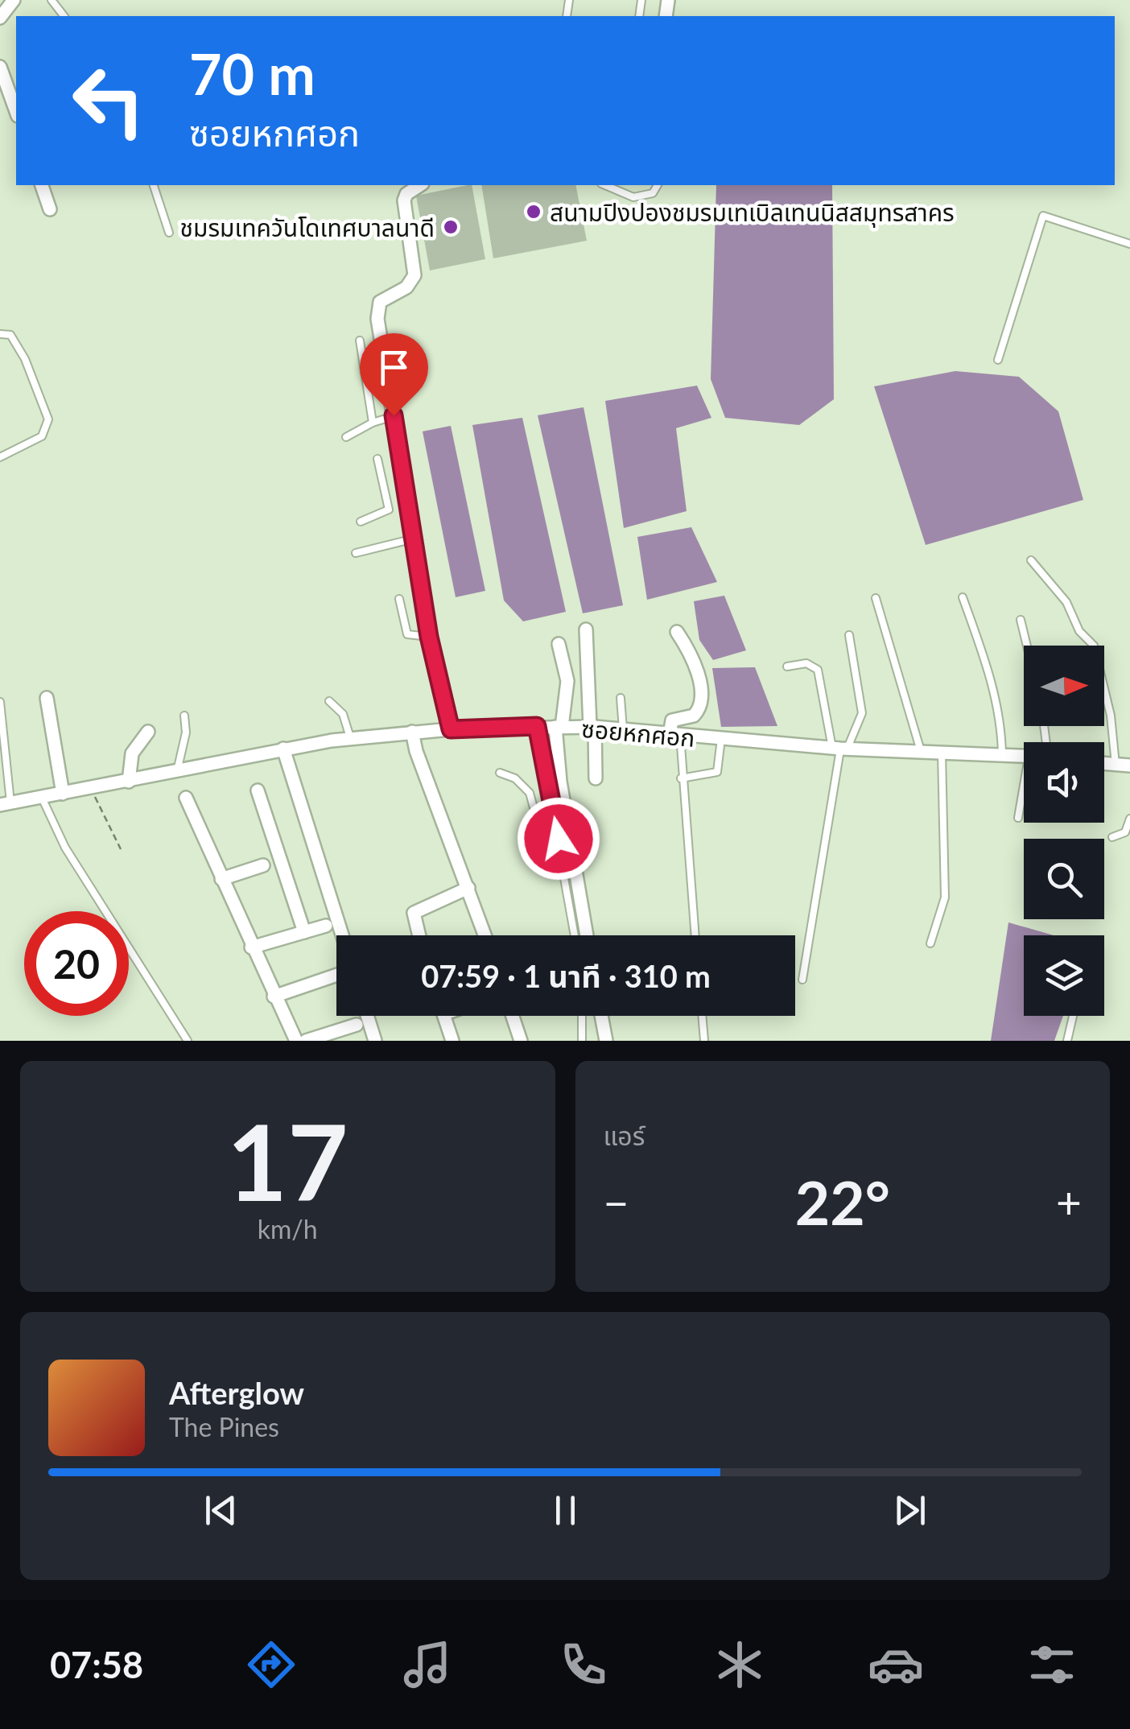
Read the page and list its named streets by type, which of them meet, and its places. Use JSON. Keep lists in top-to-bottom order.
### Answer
{
  "streets": {
    "street": ["ซอยหกศอก"]
  },
  "places": ["สนามปิงปองชมรมเทเบิลเทนนิสสมุทรสาคร", "ชมรมเทควันโดเทศบาลนาดี"],
  "north": "right",
  "page": {
    "turn": ["70 m", "ซอยหกศอก"],
    "limit": "20",
    "trip": "07:59 · 1 นาที · 310 m",
    "tile": [
      ["17", "km/h"],
      "แอร์"
    ],
    "heat": ["−", "22°", "+"],
    "song": ["Afterglow", "The Pines"],
    "tabs": "07:58"
  }
}
